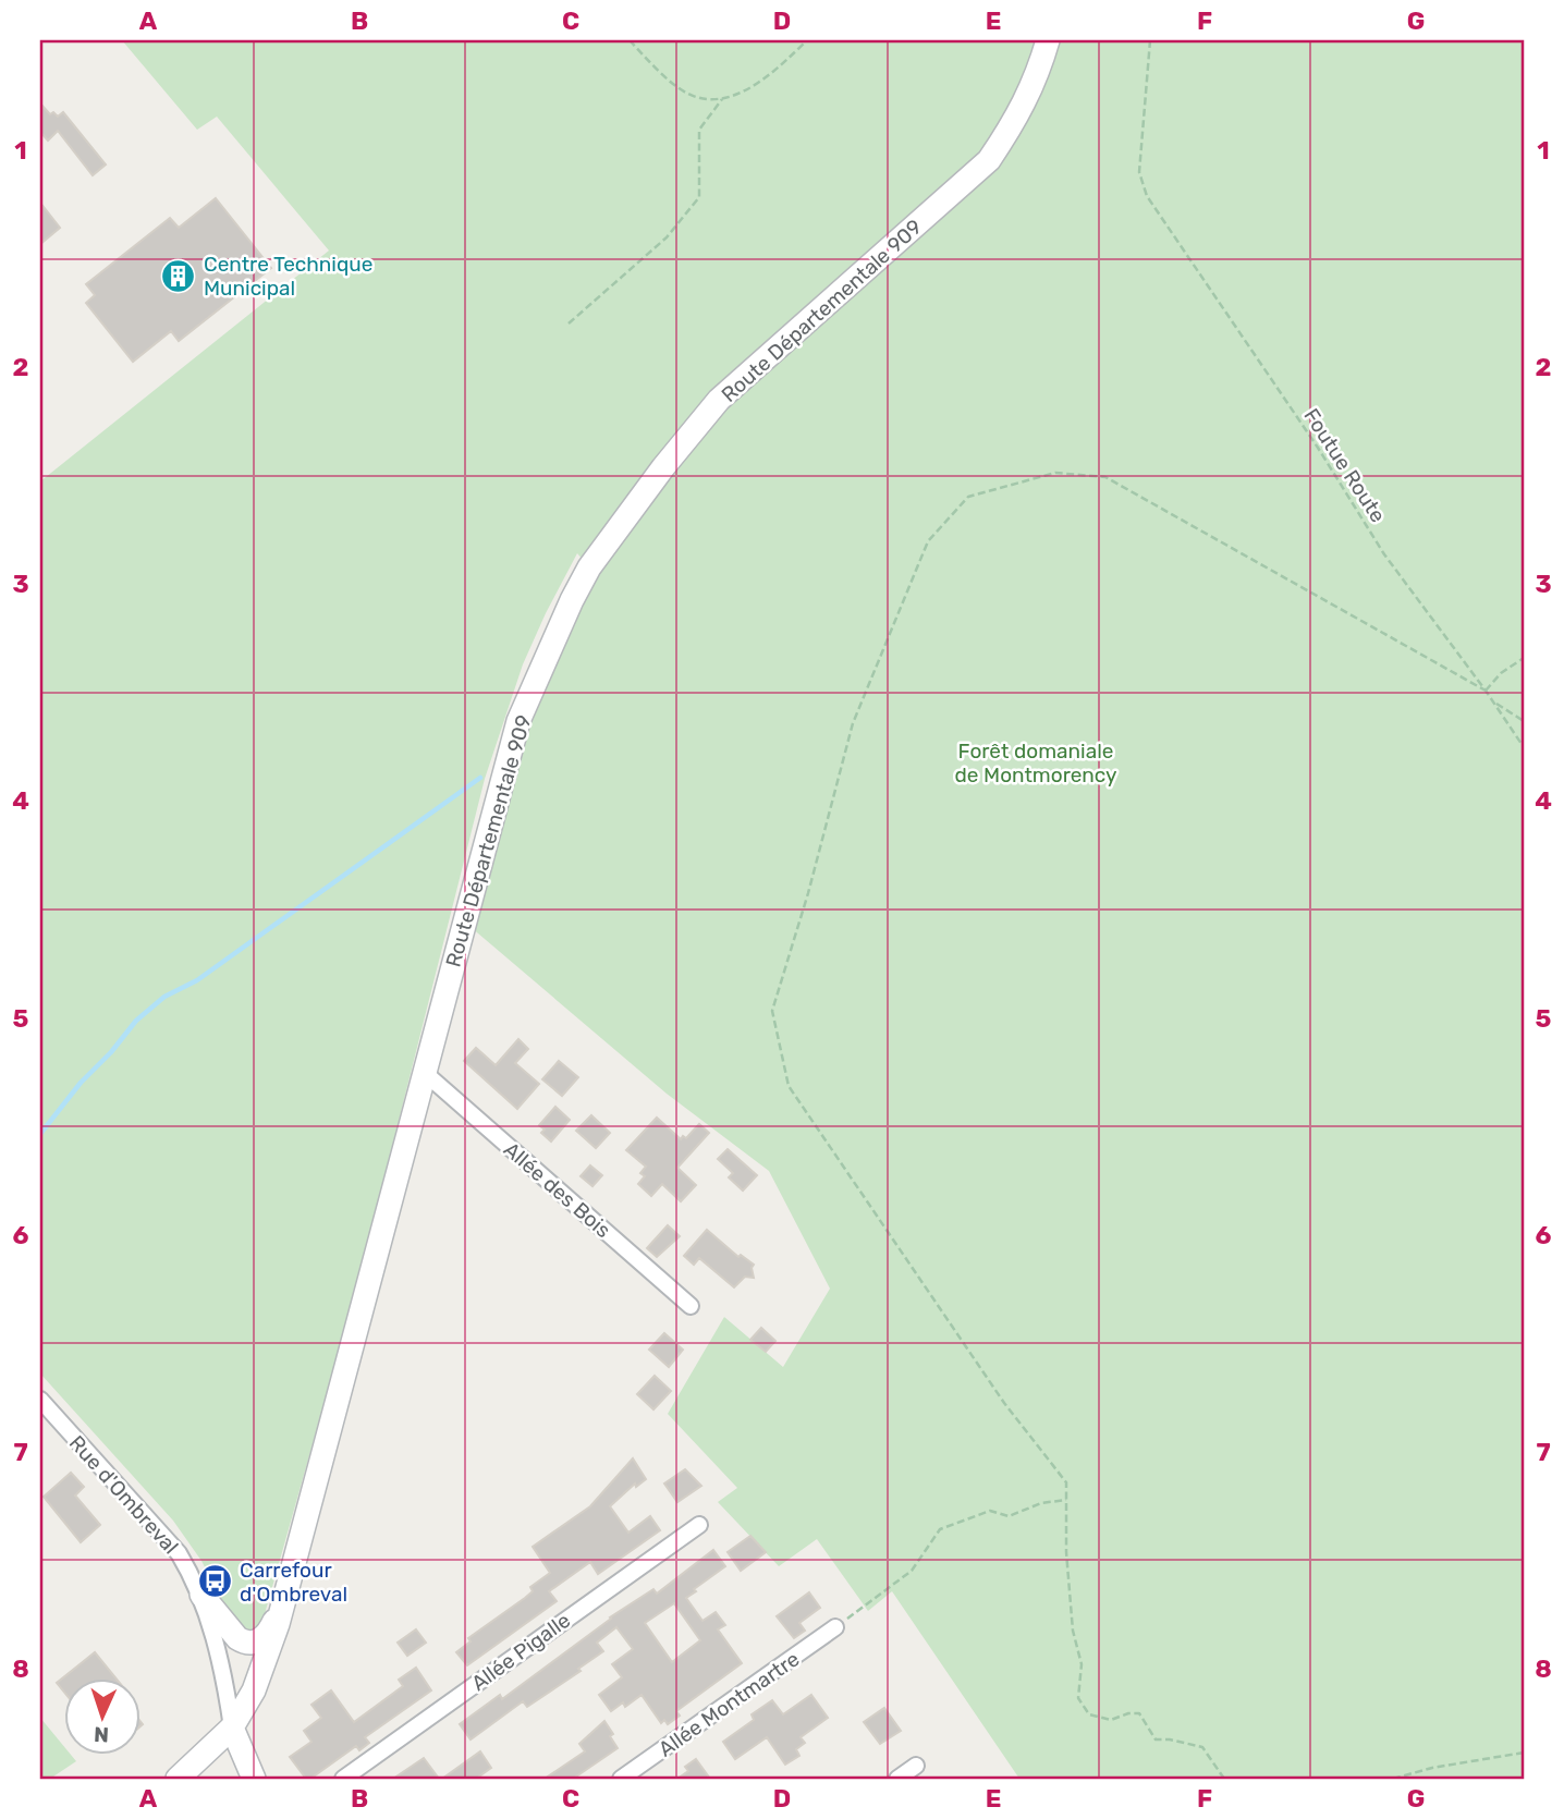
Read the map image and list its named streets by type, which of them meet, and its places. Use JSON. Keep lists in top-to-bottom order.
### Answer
{
  "streets": {
    "main road": ["Route Départementale 909"],
    "street": [
      "Allée des Bois",
      "Rue d'Ombreval",
      "Allée Pigalle",
      "Allée Montmartre"
    ],
    "path": ["Foutue Route"]
  },
  "crossings": [
    ["Route Départementale 909", "Allée des Bois"],
    ["Route Départementale 909", "Rue d'Ombreval"]
  ],
  "parks": ["Forêt domaniale de Montmorency"],
  "places": {
    "building": ["Centre Technique Municipal"],
    "bus stop": ["Carrefour d'Ombreval"]
  },
  "north": "bottom",
  "grid": {
    "columns": [
      "A",
      "B",
      "C",
      "D",
      "E",
      "F",
      "G"
    ],
    "rows": [
      "1",
      "2",
      "3",
      "4",
      "5",
      "6",
      "7",
      "8"
    ]
  }
}
